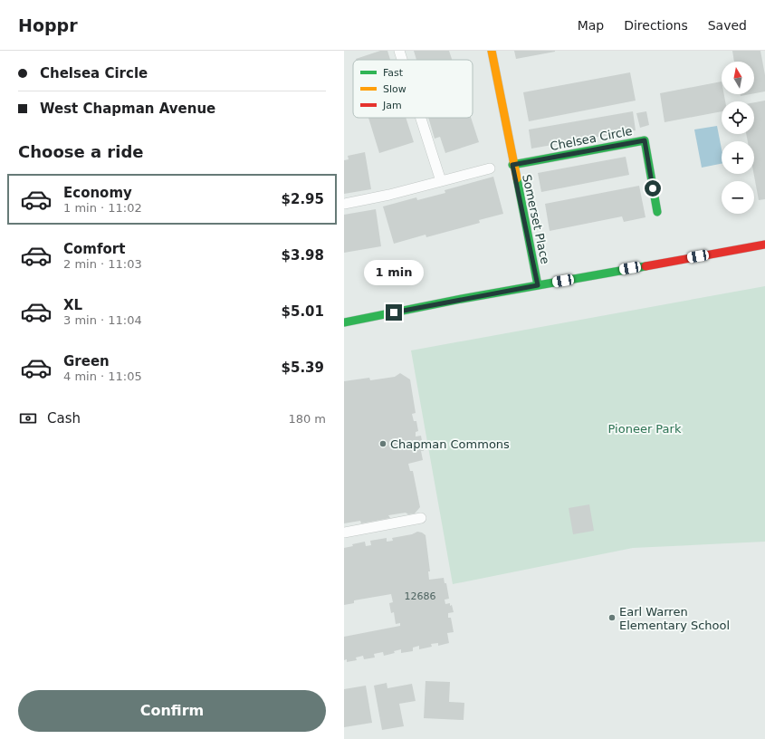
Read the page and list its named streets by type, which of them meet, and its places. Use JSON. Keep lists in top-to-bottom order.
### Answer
{
  "streets": {
    "street": ["Chelsea Circle", "Somerset Place"]
  },
  "crossings": [
    ["Chelsea Circle", "Somerset Place"]
  ],
  "parks": ["Pioneer Park"],
  "places": ["Chapman Commons", "Earl Warren Elementary School"],
  "house_numbers": ["12686"],
  "legend": ["Fast", "Slow", "Jam"],
  "north": "top",
  "page": {
    "header": "Hoppr",
    "nav": ["Map", "Directions", "Saved"],
    "banner": ["Chelsea Circle", "West Chapman Avenue"],
    "map_buttons": ["+", "−"],
    "heading": "Choose a ride",
    "list": [
      {
        "name": "Economy",
        "note": "1 min · 11:02",
        "value": "$2.95"
      },
      {
        "name": "Comfort",
        "note": "2 min · 11:03",
        "value": "$3.98"
      },
      {
        "name": "XL",
        "note": "3 min · 11:04",
        "value": "$5.01"
      },
      {
        "name": "Green",
        "note": "4 min · 11:05",
        "value": "$5.39"
      }
    ],
    "bubble": "1 min",
    "pay": ["Cash", "180 m"],
    "buttons": "Confirm"
  }
}
